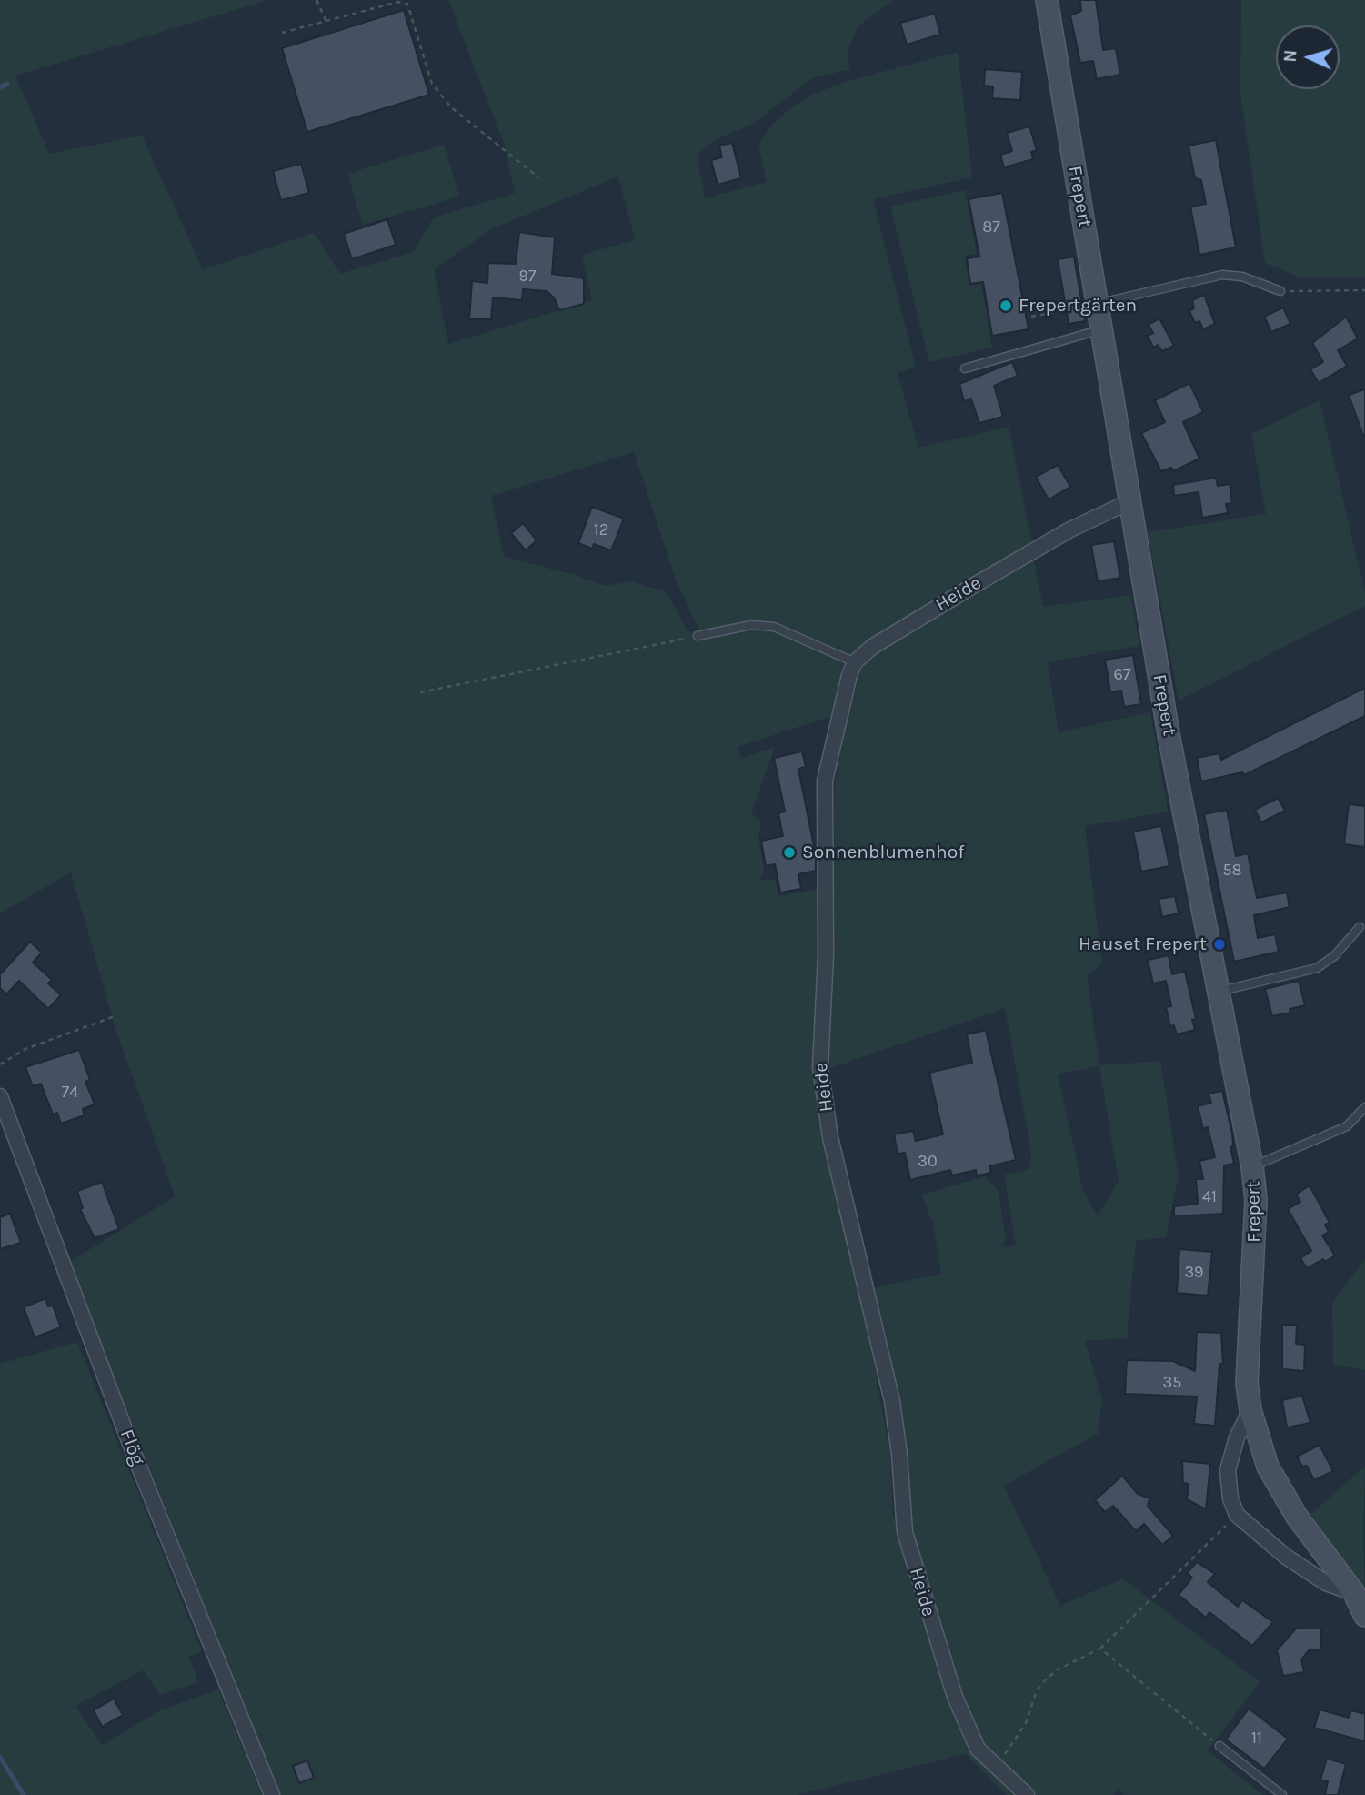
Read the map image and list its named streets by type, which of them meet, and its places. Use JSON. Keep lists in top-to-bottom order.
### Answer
{
  "streets": {
    "street": ["Frepert", "Heide", "Flög"]
  },
  "crossings": [
    ["Frepert", "Heide"]
  ],
  "places": ["Frepertgärten", "Sonnenblumenhof", "Hauset Frepert"],
  "house_numbers": [
    "87",
    "97",
    "12",
    "67",
    "58",
    "74",
    "30",
    "41",
    "39",
    "35",
    "11"
  ],
  "north": "left"
}
